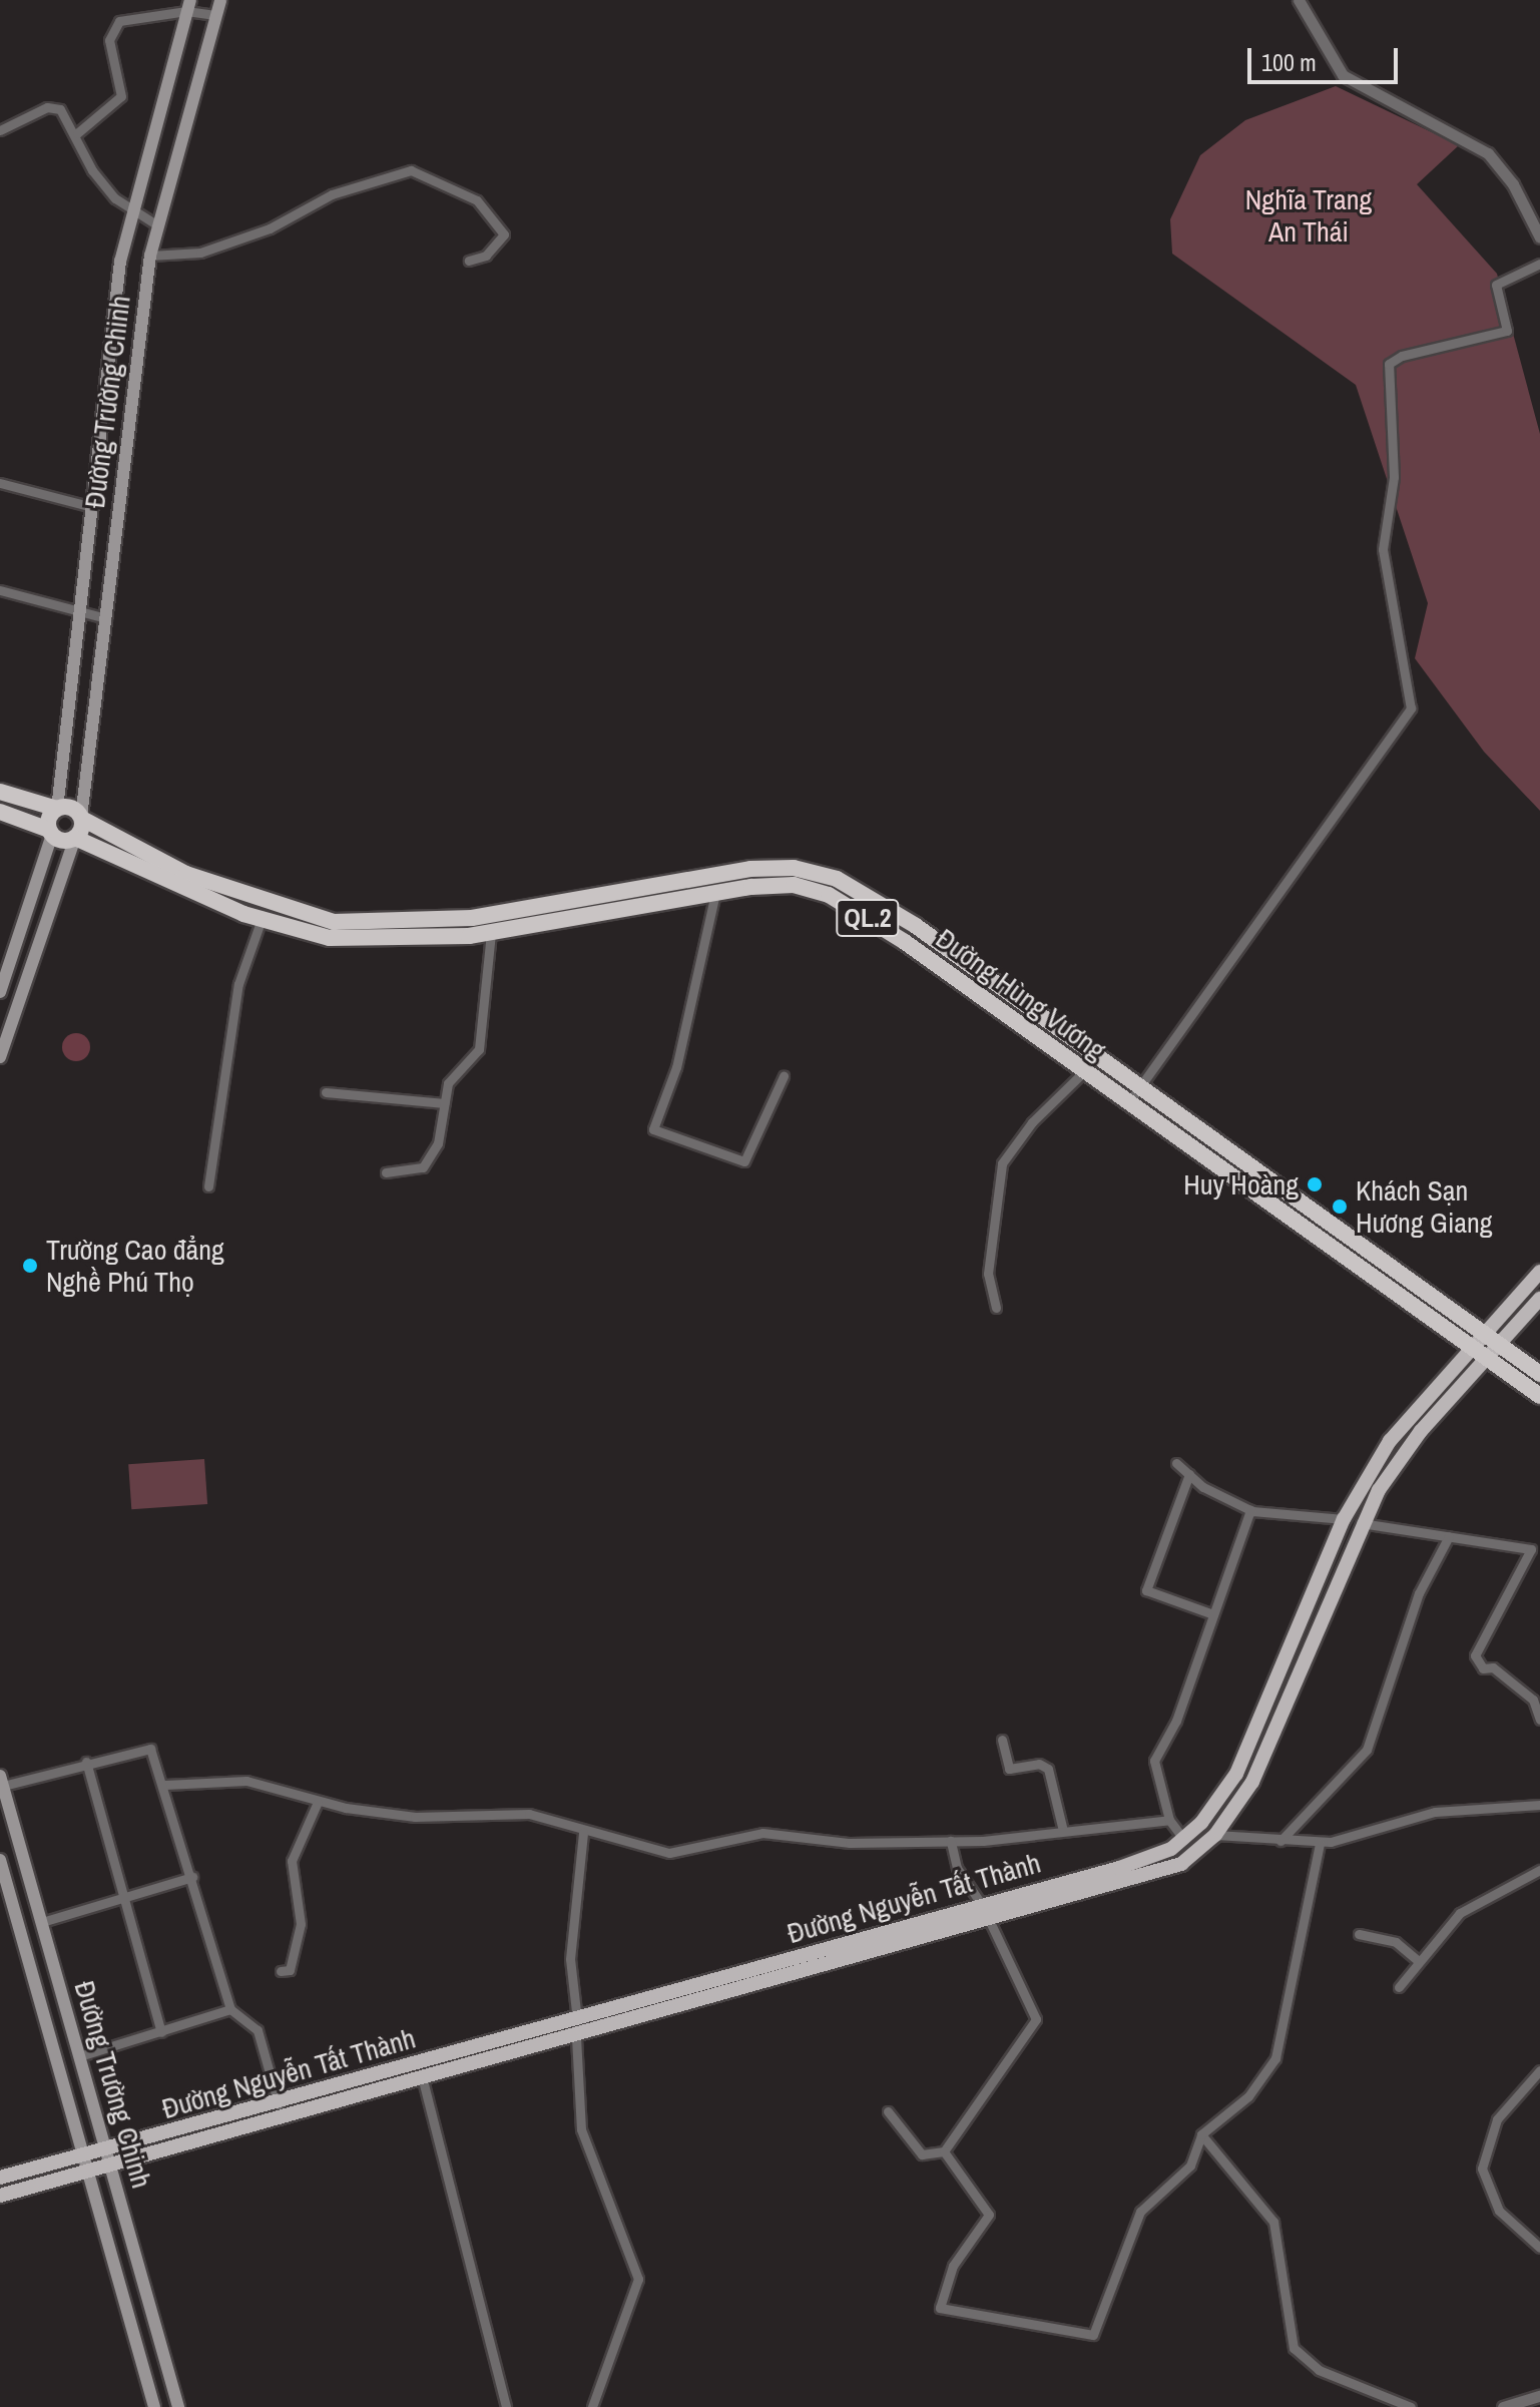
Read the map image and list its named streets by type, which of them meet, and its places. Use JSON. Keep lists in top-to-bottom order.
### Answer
{
  "streets": {
    "highway": ["QL.2", "Đường Hùng Vương"],
    "main road": ["Đường Trường Chinh", "Đường Nguyễn Tất Thành"]
  },
  "crossings": [
    ["Đường Trường Chinh", "QL.2"],
    ["Đường Trường Chinh", "Đường Hùng Vương"],
    ["Đường Trường Chinh", "Đường Nguyễn Tất Thành"],
    ["QL.2", "Đường Hùng Vương"],
    ["Đường Hùng Vương", "Đường Nguyễn Tất Thành"]
  ],
  "parks": ["Nghĩa Trang An Thái"],
  "places": ["Huy Hoàng", "Khách Sạn Hương Giang", "Trường Cao đẳng Nghề Phú Thọ"],
  "scale_bar": "100 m"
}
